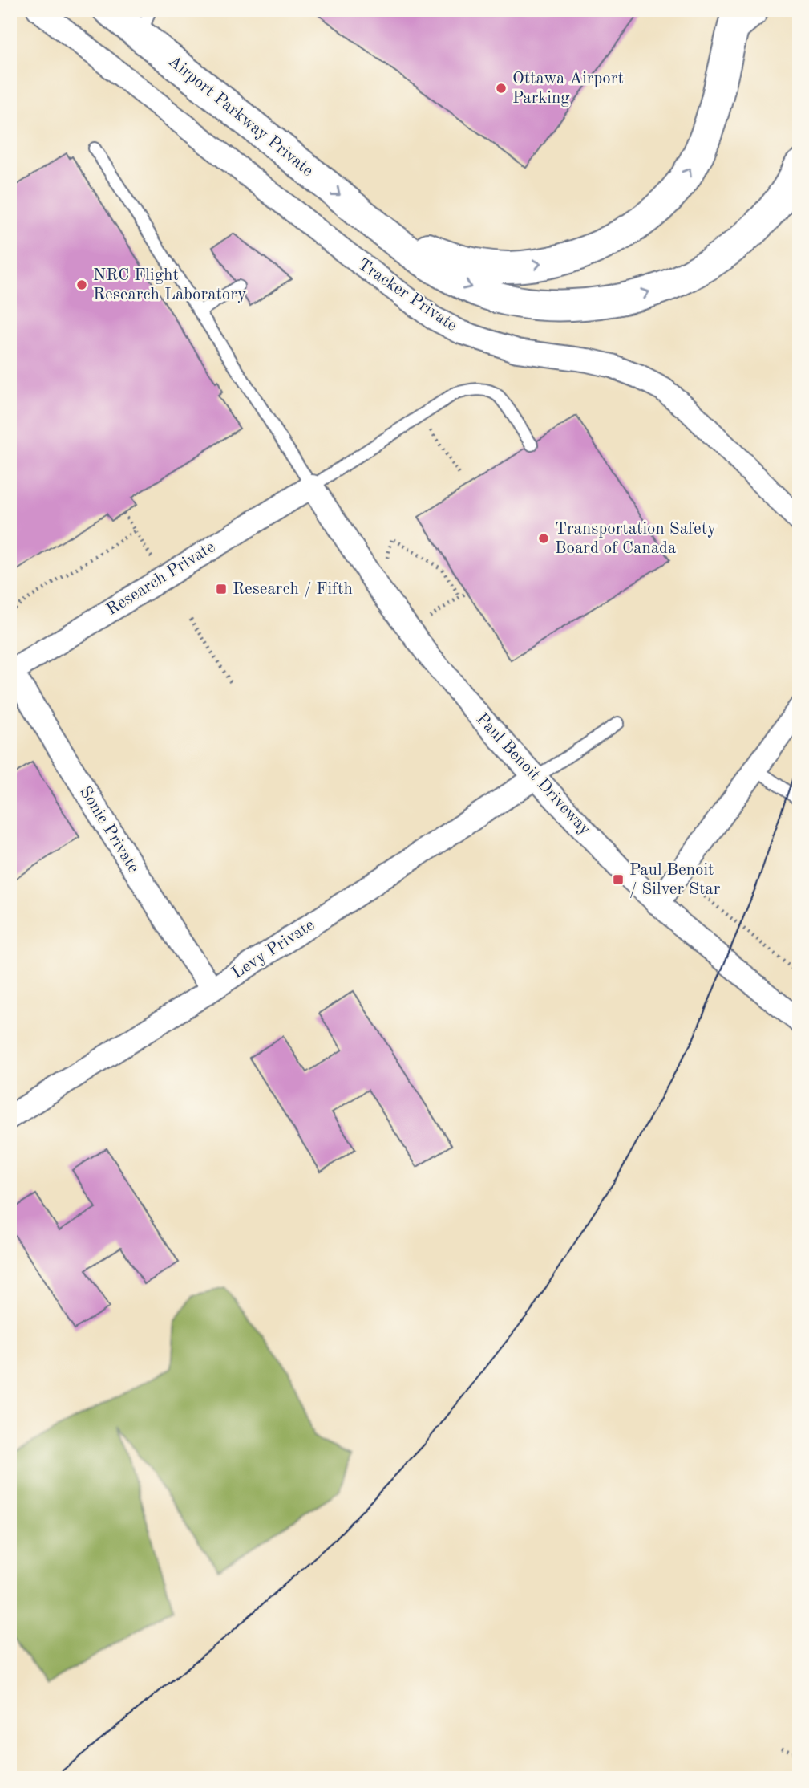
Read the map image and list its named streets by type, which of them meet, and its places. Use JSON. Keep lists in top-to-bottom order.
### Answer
{
  "streets": {
    "highway": ["Airport Parkway Private"],
    "street": [
      "Tracker Private",
      "Research Private",
      "Paul Benoit Driveway",
      "Sonic Private",
      "Levy Private"
    ]
  },
  "crossings": [
    ["Research Private", "Paul Benoit Driveway"],
    ["Research Private", "Sonic Private"],
    ["Paul Benoit Driveway", "Levy Private"],
    ["Sonic Private", "Levy Private"]
  ],
  "places": {
    "other": ["Ottawa Airport Parking", "NRC Flight Research Laboratory", "Transportation Safety Board of Canada"],
    "transit": ["Research / Fifth", "Paul Benoit / Silver Star"]
  }
}
